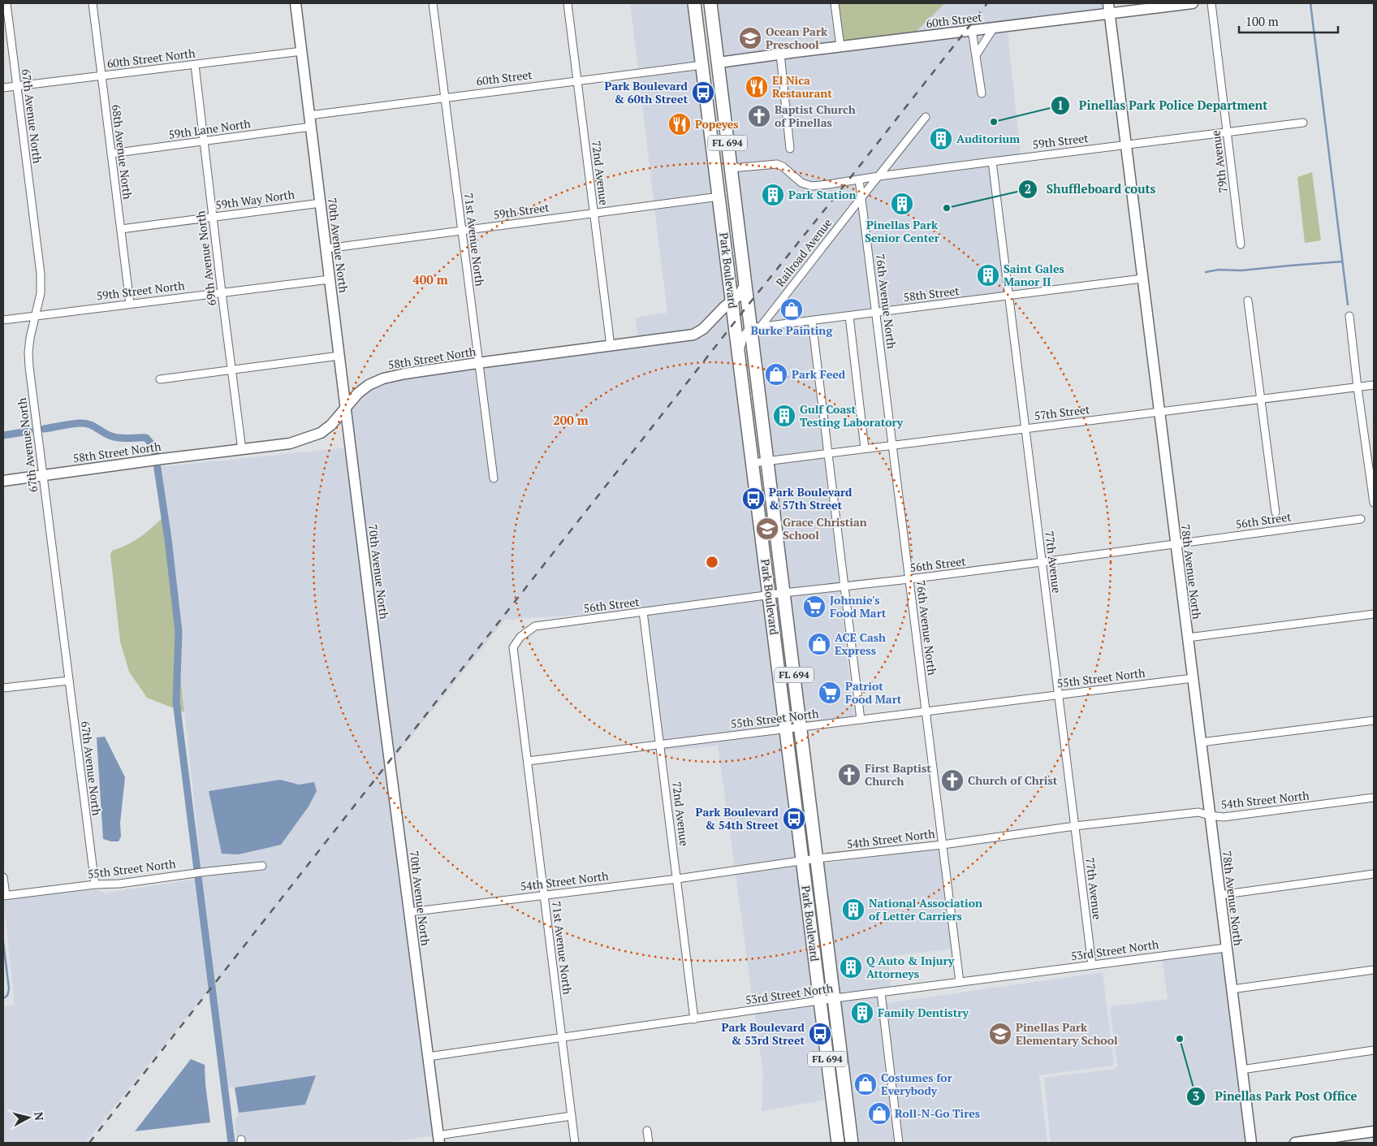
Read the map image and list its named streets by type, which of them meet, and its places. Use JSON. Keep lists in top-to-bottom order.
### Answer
{
  "streets": {
    "main road": ["FL 694", "Park Boulevard"],
    "street": [
      "60th Street",
      "60th Street North",
      "67th Avenue North",
      "59th Lane North",
      "59th Street",
      "68th Avenue North",
      "79th Avenue",
      "72nd Avenue",
      "59th Way North",
      "71st Avenue North",
      "70th Avenue North",
      "Railroad Avenue",
      "69th Avenue North",
      "59th Street North",
      "58th Street",
      "76th Avenue North",
      "58th Street North",
      "57th Street",
      "56th Street",
      "77th Avenue",
      "78th Avenue North",
      "55th Street North",
      "54th Street North",
      "53rd Street North"
    ]
  },
  "crossings": [
    ["60th Street", "72nd Avenue"],
    ["60th Street", "71st Avenue North"],
    ["60th Street", "70th Avenue North"],
    ["60th Street", "Park Boulevard"],
    ["60th Street", "78th Avenue North"],
    ["60th Street North", "67th Avenue North"],
    ["60th Street North", "68th Avenue North"],
    ["60th Street North", "70th Avenue North"],
    ["60th Street North", "69th Avenue North"],
    ["67th Avenue North", "59th Street North"],
    ["67th Avenue North", "58th Street North"],
    ["67th Avenue North", "55th Street North"],
    ["59th Lane North", "68th Avenue North"],
    ["59th Lane North", "70th Avenue North"],
    ["59th Lane North", "69th Avenue North"],
    ["59th Street", "79th Avenue"],
    ["59th Street", "72nd Avenue"],
    ["59th Street", "71st Avenue North"],
    ["59th Street", "70th Avenue North"],
    ["59th Street", "Railroad Avenue"],
    ["59th Street", "Park Boulevard"],
    ["59th Street", "76th Avenue North"],
    ["59th Street", "77th Avenue"],
    ["59th Street", "78th Avenue North"],
    ["68th Avenue North", "59th Way North"],
    ["68th Avenue North", "59th Street North"],
    ["72nd Avenue", "58th Street North"],
    ["72nd Avenue", "56th Street"],
    ["72nd Avenue", "55th Street North"],
    ["72nd Avenue", "54th Street North"],
    ["72nd Avenue", "53rd Street North"],
    ["59th Way North", "70th Avenue North"],
    ["59th Way North", "69th Avenue North"],
    ["71st Avenue North", "58th Street North"],
    ["71st Avenue North", "56th Street"],
    ["71st Avenue North", "55th Street North"],
    ["71st Avenue North", "54th Street North"],
    ["71st Avenue North", "53rd Street North"],
    ["70th Avenue North", "59th Street North"],
    ["70th Avenue North", "58th Street North"],
    ["70th Avenue North", "54th Street North"],
    ["70th Avenue North", "53rd Street North"],
    ["Railroad Avenue", "Park Boulevard"],
    ["Railroad Avenue", "58th Street"],
    ["Railroad Avenue", "76th Avenue North"],
    ["69th Avenue North", "59th Street North"],
    ["69th Avenue North", "58th Street North"],
    ["Park Boulevard", "58th Street"],
    ["Park Boulevard", "58th Street North"],
    ["Park Boulevard", "57th Street"],
    ["Park Boulevard", "56th Street"],
    ["Park Boulevard", "55th Street North"],
    ["Park Boulevard", "54th Street North"],
    ["Park Boulevard", "53rd Street North"],
    ["58th Street", "76th Avenue North"],
    ["58th Street", "77th Avenue"],
    ["58th Street", "78th Avenue North"],
    ["76th Avenue North", "57th Street"],
    ["76th Avenue North", "56th Street"],
    ["76th Avenue North", "55th Street North"],
    ["76th Avenue North", "54th Street North"],
    ["76th Avenue North", "53rd Street North"],
    ["57th Street", "77th Avenue"],
    ["57th Street", "78th Avenue North"],
    ["56th Street", "77th Avenue"],
    ["56th Street", "78th Avenue North"],
    ["77th Avenue", "55th Street North"],
    ["77th Avenue", "54th Street North"],
    ["77th Avenue", "53rd Street North"],
    ["78th Avenue North", "55th Street North"],
    ["78th Avenue North", "54th Street North"],
    ["78th Avenue North", "53rd Street North"]
  ],
  "places": {
    "school or university": ["Ocean Park Preschool", "Grace Christian School", "Pinellas Park Elementary School"],
    "restaurant": ["El Nica Restaurant", "Popeyes"],
    "bus stop": [
      "Park Boulevard & 60th Street",
      "Park Boulevard & 57th Street",
      "Park Boulevard & 54th Street",
      "Park Boulevard & 53rd Street"
    ],
    "church": ["Baptist Church of Pinellas", "First Baptist Church", "Church of Christ"],
    "other": ["Pinellas Park Police Department", "Shuffleboard couts", "Pinellas Park Post Office"],
    "building": [
      "Auditorium",
      "Park Station",
      "Pinellas Park Senior Center",
      "Saint Gales Manor II",
      "Gulf Coast Testing Laboratory",
      "National Association of Letter Carriers",
      "Q Auto & Injury Attorneys",
      "Family Dentistry"
    ],
    "shop": [
      "Burke Painting",
      "Park Feed",
      "ACE Cash Express",
      "Costumes for Everybody",
      "Roll-N-Go Tires"
    ],
    "supermarket": ["Johnnie's Food Mart", "Patriot Food Mart"]
  },
  "scale_bar": "100 m",
  "north": "right",
  "rings": ["400 m", "200 m"]
}
